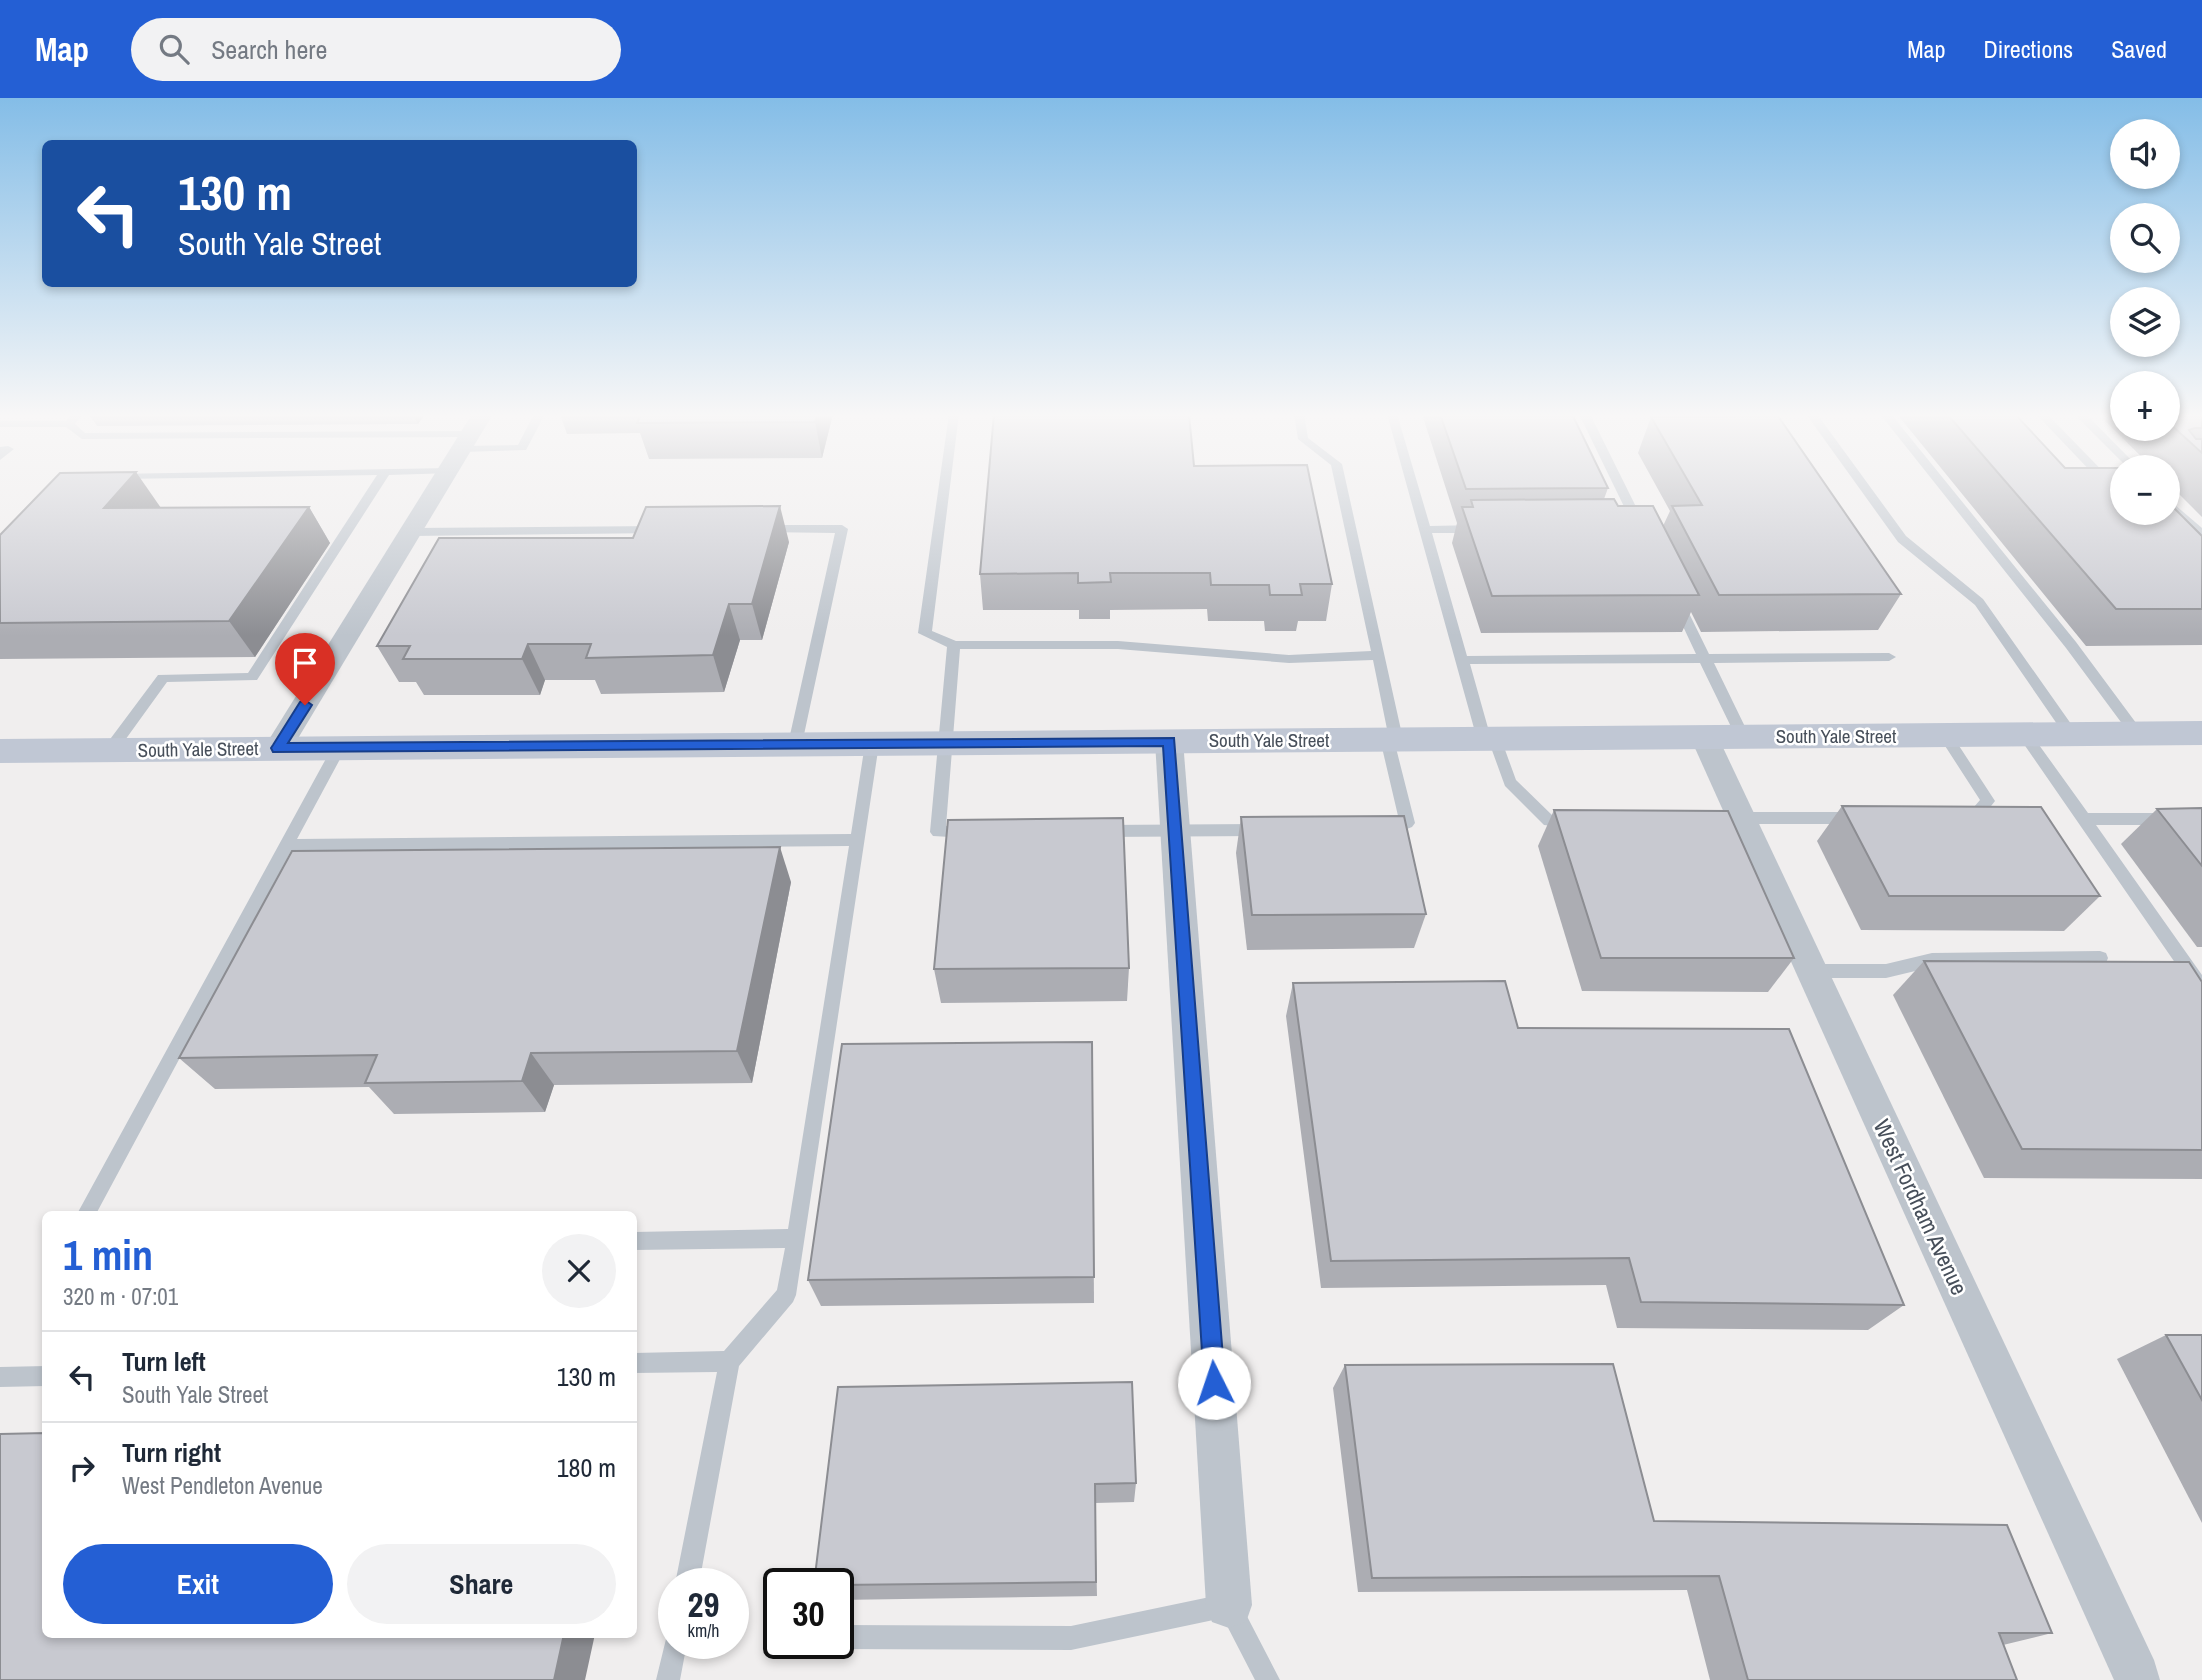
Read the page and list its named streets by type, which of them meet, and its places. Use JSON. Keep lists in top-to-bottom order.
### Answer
{
  "streets": {
    "street": ["South Yale Street", "West Fordham Avenue"]
  },
  "crossings": [
    ["South Yale Street", "West Fordham Avenue"]
  ],
  "page": {
    "header": "Map",
    "search": "Search here",
    "nav": ["Map", "Directions", "Saved"],
    "map_buttons": ["+", "−"],
    "turn": ["130 m", "South Yale Street"],
    "heading": ["1 min", "320 m · 07:01"],
    "list": [
      {
        "name": "Turn left",
        "note": "South Yale Street",
        "value": "130 m"
      },
      {
        "name": "Turn right",
        "note": "West Pendleton Avenue",
        "value": "180 m"
      }
    ],
    "buttons": ["Exit", "Share"],
    "speed": "29 km/h",
    "limit": "30"
  }
}
